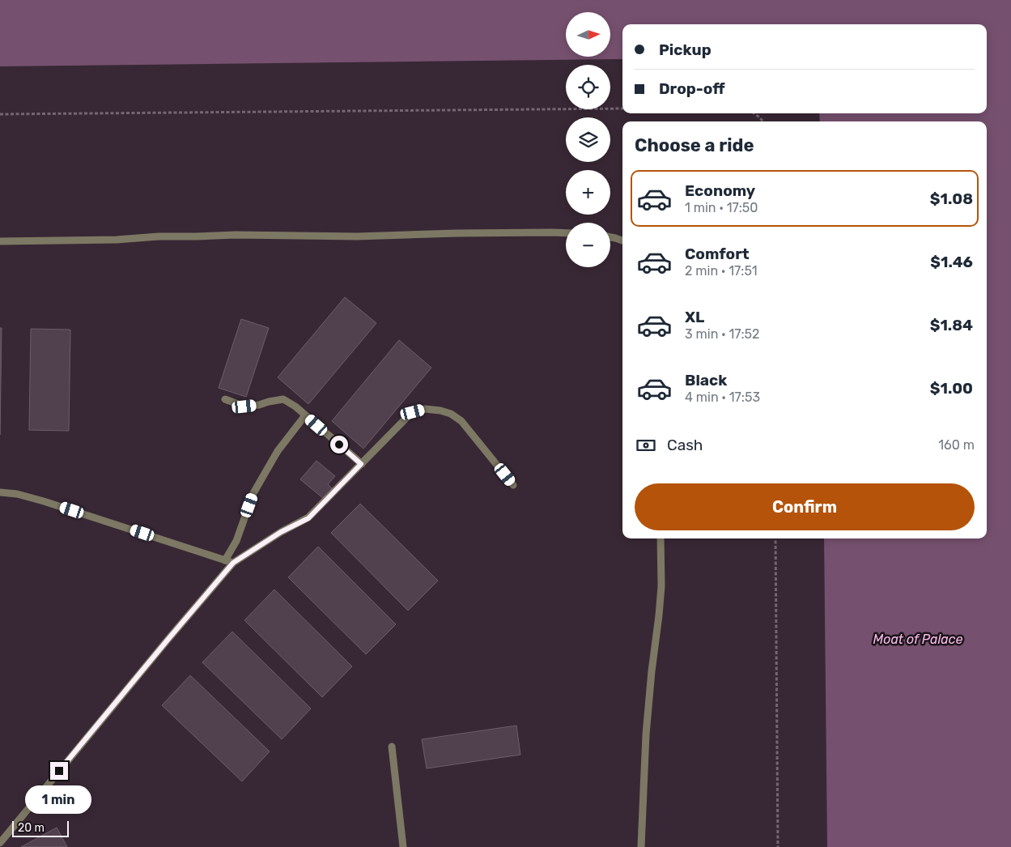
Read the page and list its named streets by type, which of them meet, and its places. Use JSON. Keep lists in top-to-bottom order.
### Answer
{
  "water": ["Moat of Palace"],
  "scale_bar": "20 m",
  "north": "right",
  "page": {
    "map_buttons": ["+", "−"],
    "banner": ["Pickup", "Drop-off"],
    "heading": "Choose a ride",
    "list": [
      {
        "name": "Economy",
        "note": "1 min · 17:50",
        "value": "$1.08"
      },
      {
        "name": "Comfort",
        "note": "2 min · 17:51",
        "value": "$1.46"
      },
      {
        "name": "XL",
        "note": "3 min · 17:52",
        "value": "$1.84"
      },
      {
        "name": "Black",
        "note": "4 min · 17:53",
        "value": "$1.00"
      }
    ],
    "pay": ["Cash", "160 m"],
    "buttons": "Confirm",
    "bubble": "1 min",
    "scale": "20 m"
  }
}
